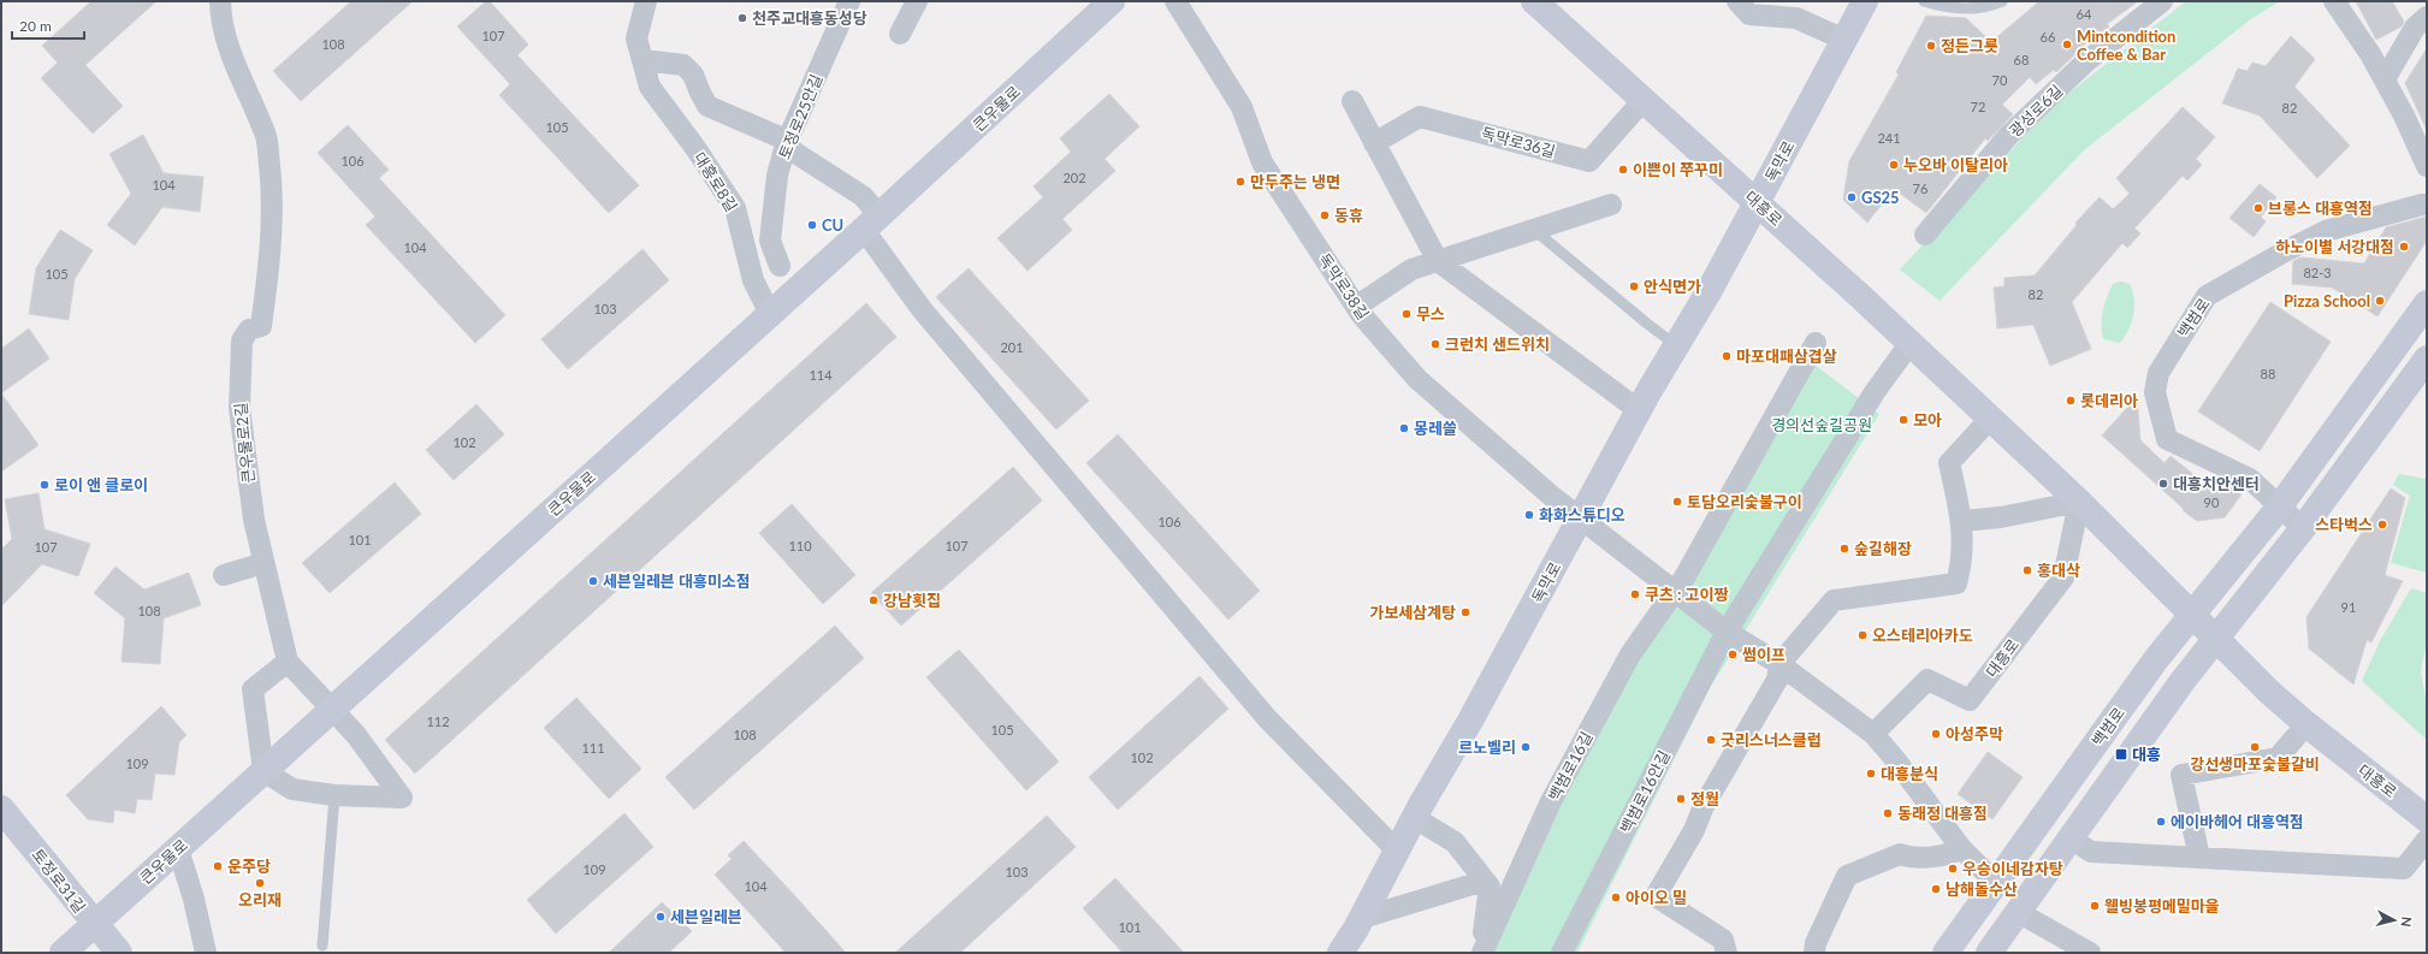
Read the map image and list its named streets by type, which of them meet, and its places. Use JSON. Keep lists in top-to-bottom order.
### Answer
{
  "streets": {
    "main road": [
      "큰우물로",
      "독막로",
      "대흥로",
      "백범로",
      "토정로31길"
    ],
    "street": [
      "광성로6길",
      "토정로25안길",
      "독막로36길",
      "대흥로8길",
      "독막로38길",
      "큰우물로2길",
      "백범로16길",
      "백범로16안길"
    ]
  },
  "crossings": [
    ["큰우물로", "대흥로8길"],
    ["큰우물로", "토정로31길"],
    ["독막로36길", "대흥로"],
    ["독막로", "대흥로"],
    ["독막로", "독막로38길"],
    ["대흥로", "백범로"]
  ],
  "parks": ["경의선숲길공원"],
  "places": {
    "other": [
      "천주교대흥동성당",
      "Mintcondition Coffee & Bar",
      "정든그릇",
      "누오바 이탈리아",
      "이쁜이 쭈꾸미",
      "만두주는 냉면",
      "GS25",
      "브롱스 대흥역점",
      "동휴",
      "CU",
      "하노이별 서강대점",
      "안식면가",
      "Pizza School",
      "무스",
      "크런치 샌드위치",
      "마포대패삼겹살",
      "롯데리아",
      "모아",
      "몽레쓸",
      "대흥치안센터",
      "로이 앤 클로이",
      "토담오리숯불구이",
      "화화스튜디오",
      "스타벅스",
      "숲길해장",
      "홍대삭",
      "세븐일레븐 대흥미소점",
      "쿠츠 : 고이짱",
      "강남횟집",
      "가보세삼계탕",
      "오스테리아카도",
      "썸이프",
      "아성주막",
      "굿리스너스클럽",
      "르노벨리",
      "강선생마포숯불갈비",
      "대흥분식",
      "정월",
      "동래정 대흥점",
      "에이바헤어 대흥역점",
      "운주당",
      "우승이네감자탕",
      "오리재",
      "남해돌수산",
      "아이오 밀",
      "웰빙봉평메밀마을",
      "세븐일레븐"
    ],
    "transit": ["대흥"]
  },
  "house_numbers": [
    "64",
    "107",
    "66",
    "108",
    "68",
    "70",
    "72",
    "82",
    "105",
    "241",
    "106",
    "202",
    "104",
    "76",
    "104",
    "82-3",
    "105",
    "82",
    "103",
    "201",
    "88",
    "114",
    "102",
    "90",
    "106",
    "101",
    "110",
    "107",
    "107",
    "91",
    "108",
    "112",
    "105",
    "108",
    "111",
    "102",
    "109",
    "109",
    "103",
    "104",
    "101"
  ],
  "scale_bar": "20 m",
  "north": "right"
}
